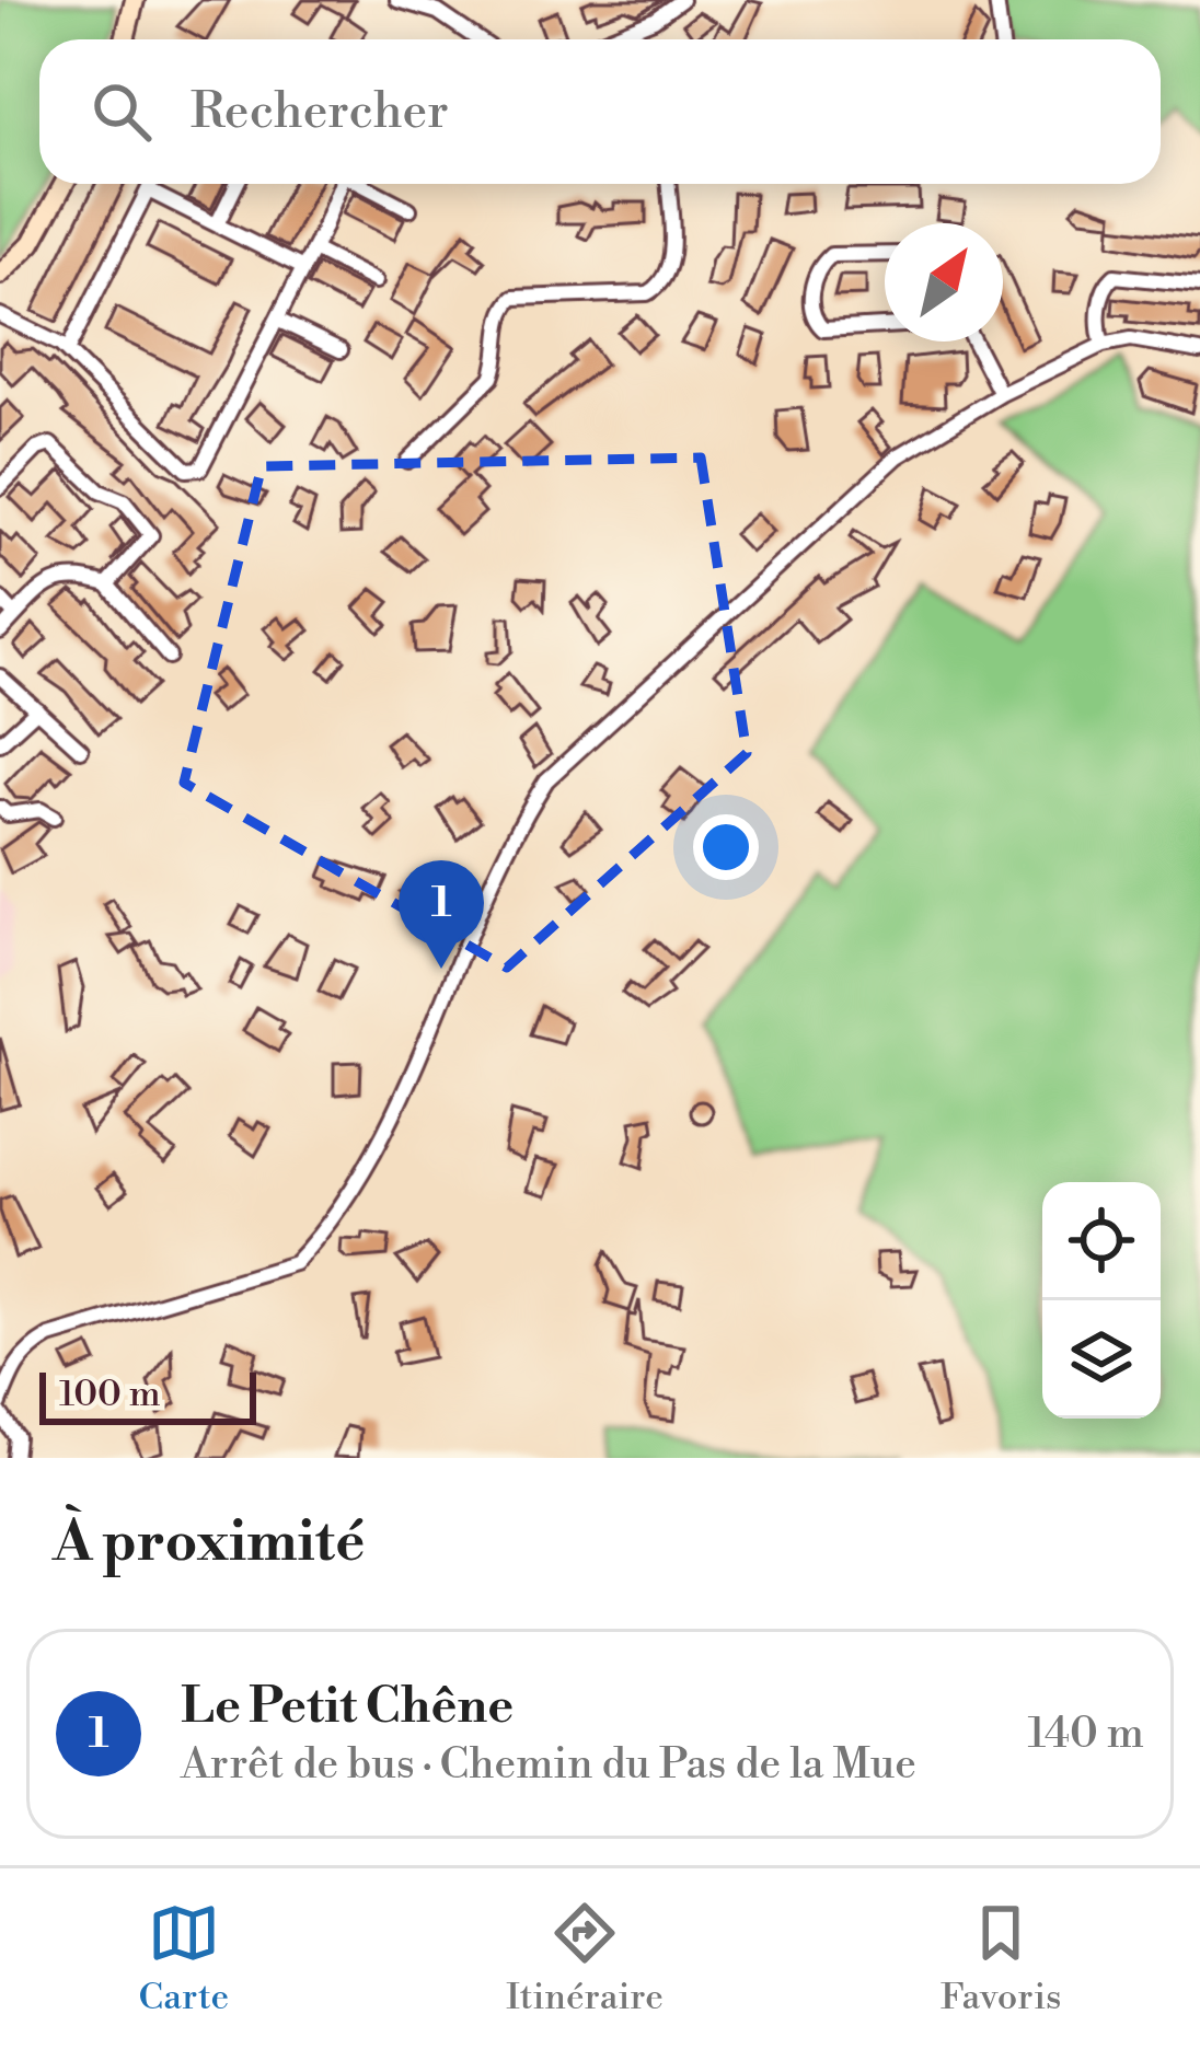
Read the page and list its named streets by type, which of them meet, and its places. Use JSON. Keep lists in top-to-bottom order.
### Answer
{
  "scale_bar": "100 m",
  "north": "top right",
  "page": {
    "search": "Rechercher",
    "pins": "1",
    "scale": "100 m",
    "heading": "À proximité",
    "list": [
      {
        "mark": "1",
        "name": "Le Petit Chêne",
        "note": "Arrêt de bus · Chemin du Pas de la Mue",
        "value": "140 m"
      }
    ],
    "nav": ["Carte", "Itinéraire", "Favoris"]
  }
}
